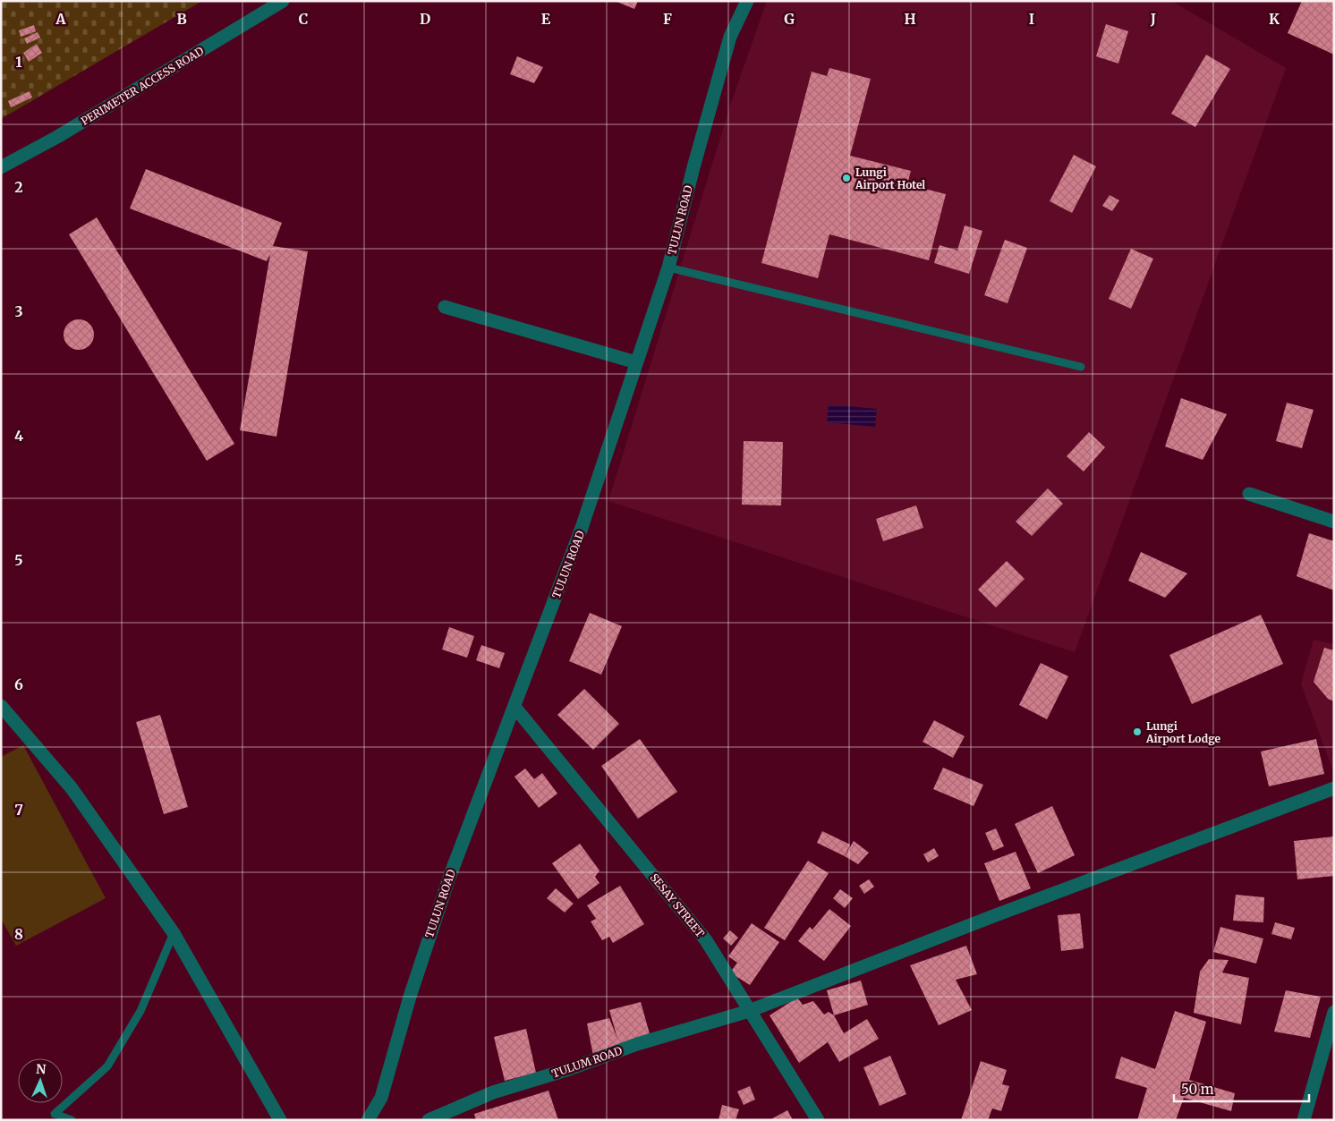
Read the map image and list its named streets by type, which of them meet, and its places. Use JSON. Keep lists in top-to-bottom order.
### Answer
{
  "streets": {
    "street": [
      "PERIMETER ACCESS ROAD",
      "TULUN ROAD",
      "SESAY STREET",
      "TULUM ROAD"
    ]
  },
  "crossings": [
    ["TULUN ROAD", "SESAY STREET"],
    ["SESAY STREET", "TULUM ROAD"]
  ],
  "places": ["Lungi Airport Hotel", "Lungi Airport Lodge"],
  "scale_bar": "50 m",
  "north": "top",
  "grid": {
    "columns": [
      "A",
      "B",
      "C",
      "D",
      "E",
      "F",
      "G",
      "H",
      "I",
      "J",
      "K"
    ],
    "rows": [
      "1",
      "2",
      "3",
      "4",
      "5",
      "6",
      "7",
      "8"
    ]
  }
}
